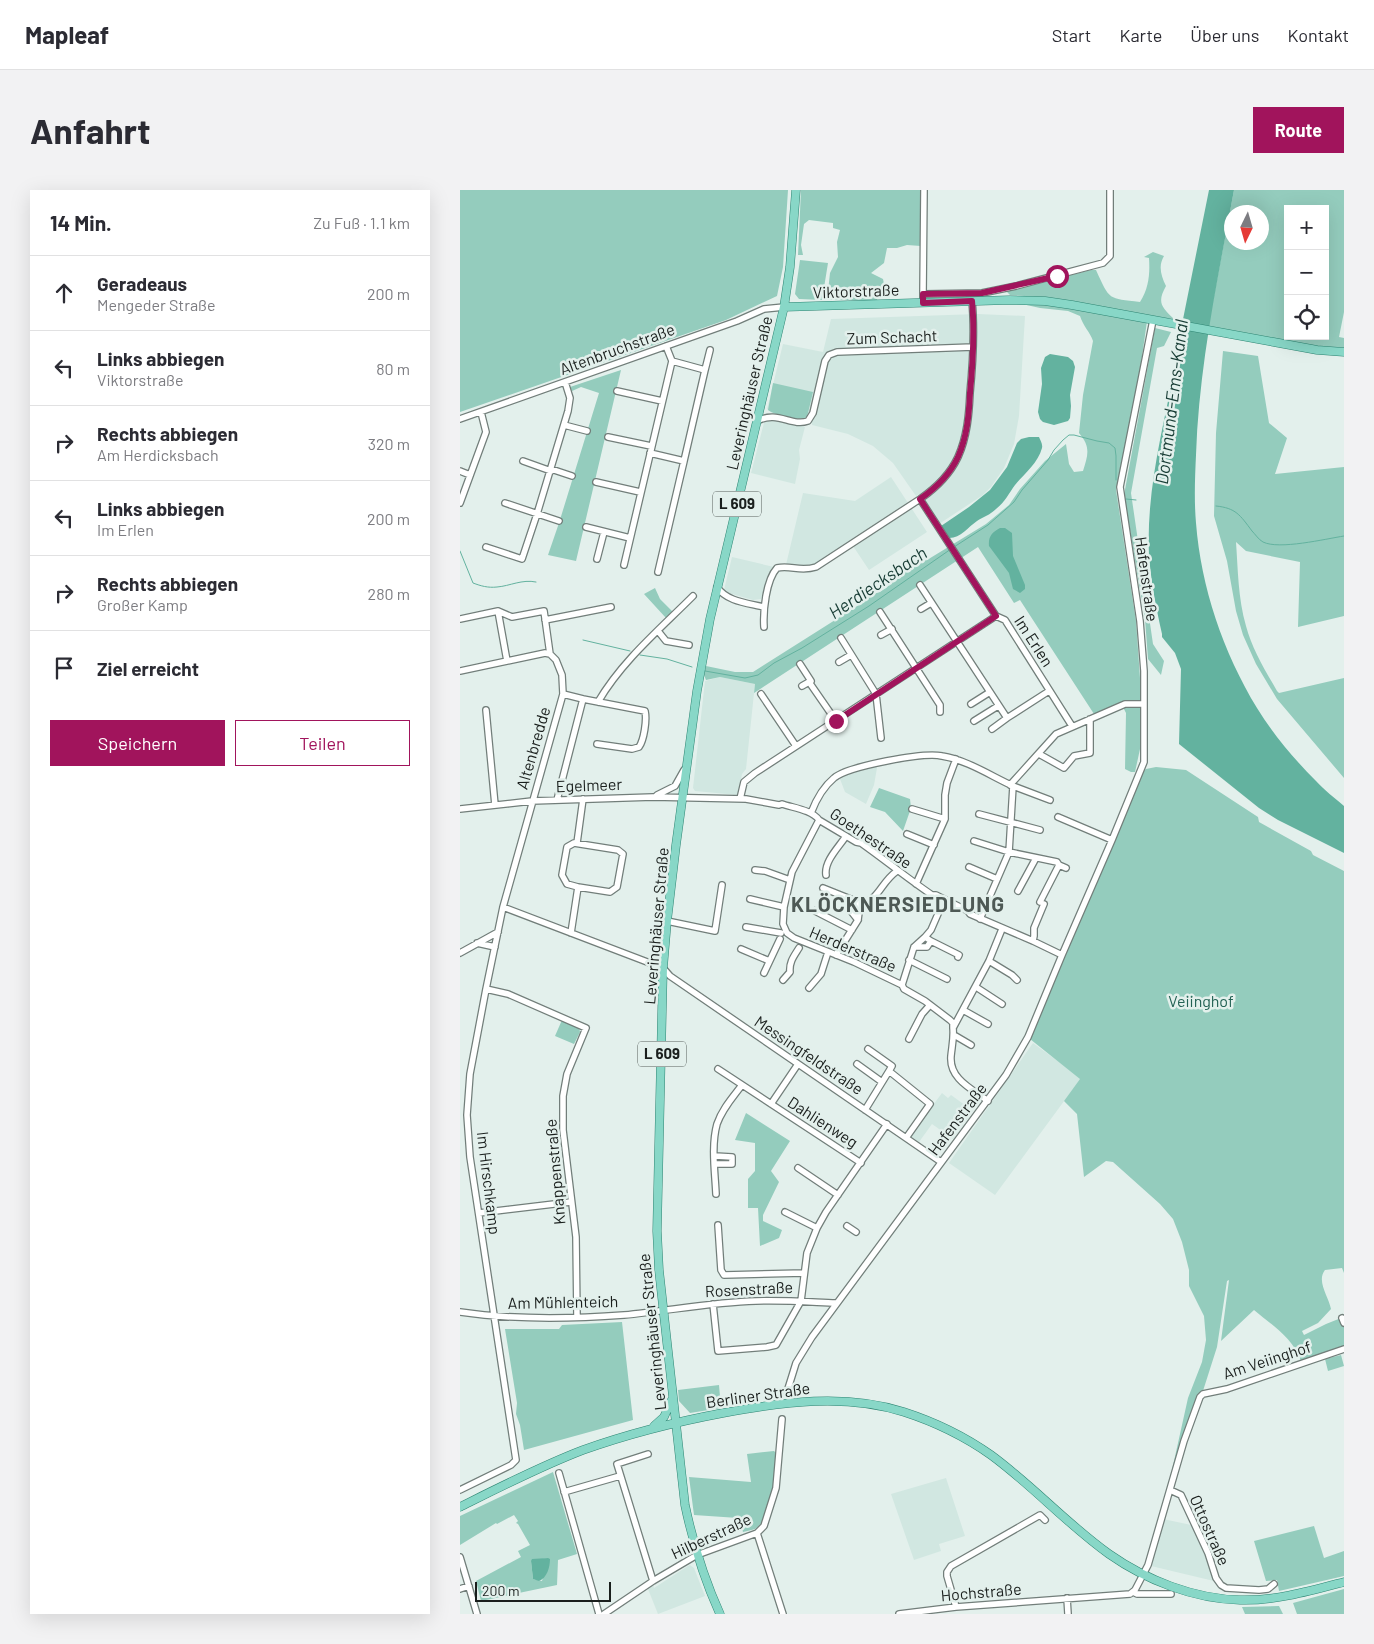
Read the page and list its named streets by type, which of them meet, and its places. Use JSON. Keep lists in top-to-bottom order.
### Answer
{
  "streets": {
    "main road": [
      "Viktorstraße",
      "Leveringhäuser Straße",
      "L 609",
      "Berliner Straße"
    ],
    "street": [
      "Zum Schacht",
      "Altenbruchstraße",
      "Hafenstraße",
      "Im Erlen",
      "Altenbredde",
      "Egelmeer",
      "Goethestraße",
      "Herderstraße",
      "Messingfeldstraße",
      "Dahlienweg",
      "Knappenstraße",
      "Im Hirschkamp",
      "Rosenstraße",
      "Am Mühlenteich",
      "Am Veiinghof",
      "Ottostraße",
      "Hilberstraße",
      "Hochstraße"
    ]
  },
  "crossings": [
    ["Viktorstraße", "Altenbruchstraße"],
    ["Viktorstraße", "Leveringhäuser Straße"],
    ["Viktorstraße", "L 609"],
    ["Viktorstraße", "Hafenstraße"],
    ["Zum Schacht", "Leveringhäuser Straße"],
    ["Altenbruchstraße", "Leveringhäuser Straße"],
    ["Altenbruchstraße", "L 609"],
    ["Leveringhäuser Straße", "L 609"],
    ["Leveringhäuser Straße", "Egelmeer"],
    ["Leveringhäuser Straße", "Goethestraße"],
    ["Leveringhäuser Straße", "Messingfeldstraße"],
    ["Leveringhäuser Straße", "Rosenstraße"],
    ["Leveringhäuser Straße", "Am Mühlenteich"],
    ["Leveringhäuser Straße", "Berliner Straße"],
    ["Leveringhäuser Straße", "Hilberstraße"],
    ["L 609", "Hilberstraße"],
    ["Hafenstraße", "Goethestraße"],
    ["Hafenstraße", "Messingfeldstraße"],
    ["Hafenstraße", "Rosenstraße"],
    ["Altenbredde", "Egelmeer"],
    ["Altenbredde", "Im Hirschkamp"],
    ["Egelmeer", "Goethestraße"],
    ["Goethestraße", "Herderstraße"],
    ["Messingfeldstraße", "Dahlienweg"],
    ["Knappenstraße", "Im Hirschkamp"],
    ["Knappenstraße", "Am Mühlenteich"],
    ["Im Hirschkamp", "Am Mühlenteich"],
    ["Rosenstraße", "Am Mühlenteich"],
    ["Am Veiinghof", "Ottostraße"],
    ["Berliner Straße", "Ottostraße"],
    ["Ottostraße", "Hochstraße"]
  ],
  "districts": ["KLÖCKNERSIEDLUNG"],
  "water": ["Dortmund-Ems-Kanal", "Herdiecksbach"],
  "parks": ["Veiinghof"],
  "scale_bar": "200 m",
  "north": "bottom",
  "page": {
    "header": "Mapleaf",
    "nav": [
      "Start",
      "Karte",
      "Über uns",
      "Kontakt"
    ],
    "buttons": [
      "Route",
      ["Speichern", "Teilen"]
    ],
    "title": "Anfahrt",
    "heading": ["14 Min.", "Zu Fuß · 1.1 km"],
    "map_buttons": ["+", "−"],
    "list": [
      ["Geradeaus", "Mengeder Straße", "200 m"],
      ["Links abbiegen", "Viktorstraße", "80 m"],
      ["Rechts abbiegen", "Am Herdicksbach", "320 m"],
      ["Links abbiegen", "Im Erlen", "200 m"],
      ["Rechts abbiegen", "Großer Kamp", "280 m"],
      "Ziel erreicht"
    ],
    "scale": "200 m"
  }
}
